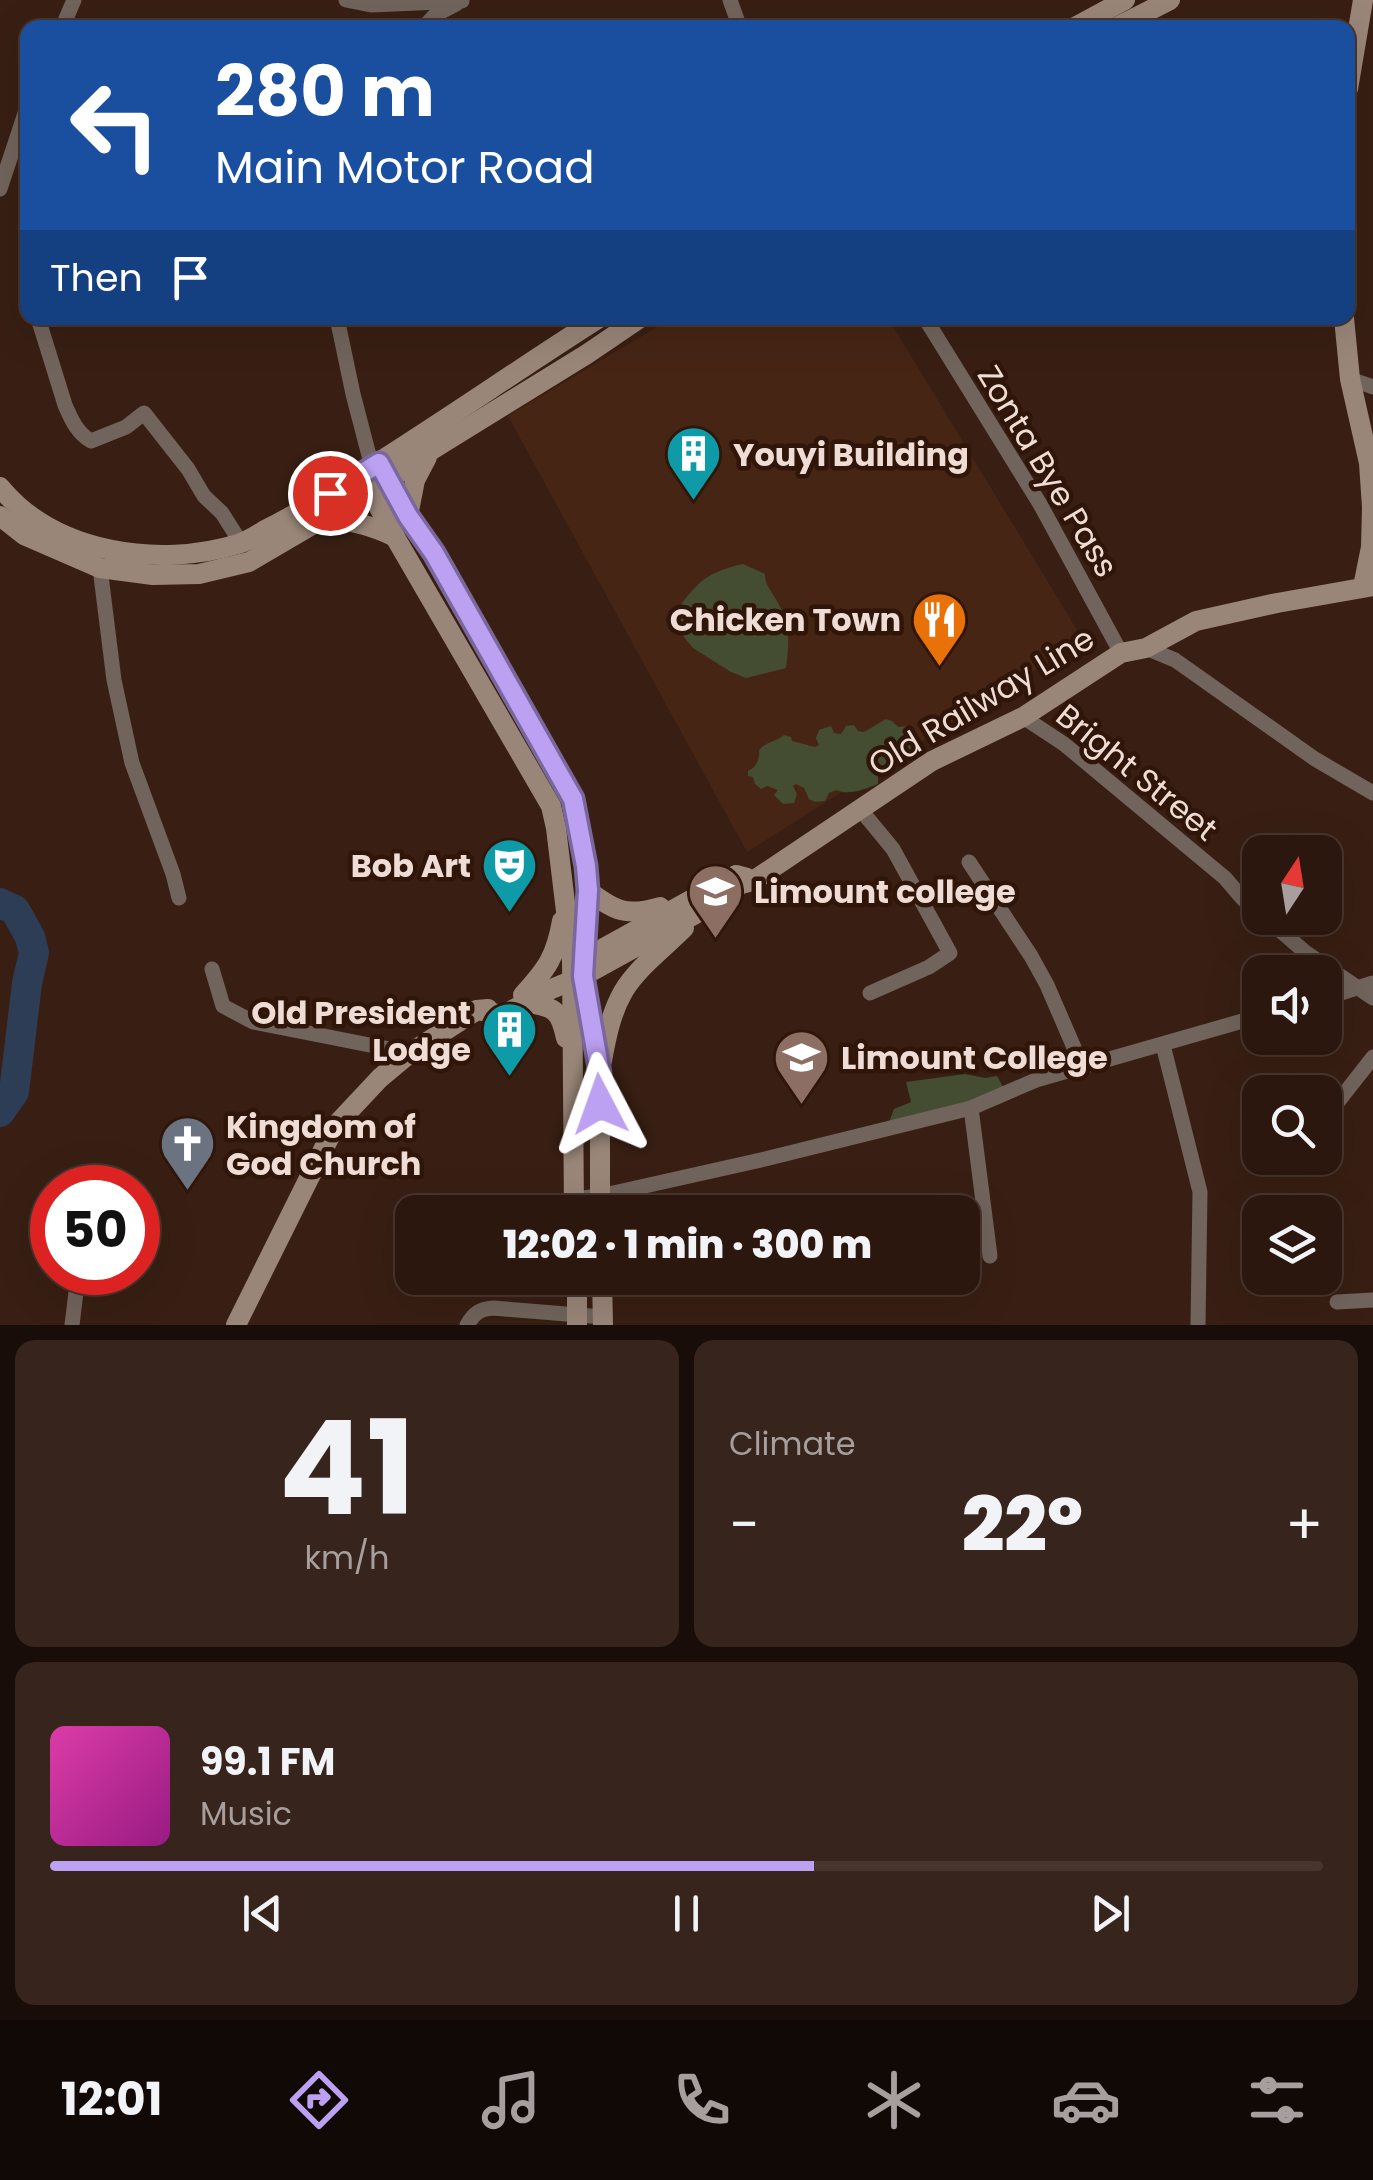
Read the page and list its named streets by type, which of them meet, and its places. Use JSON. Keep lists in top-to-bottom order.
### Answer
{
  "streets": {
    "main road": ["Old Railway Line"],
    "street": ["Zonta Bye Pass", "Bright Street"]
  },
  "crossings": [
    ["Zonta Bye Pass", "Old Railway Line"],
    ["Old Railway Line", "Bright Street"]
  ],
  "places": {
    "building": ["Youyi Building", "Old President Lodge"],
    "restaurant": ["Chicken Town"],
    "theatre": ["Bob Art"],
    "school or university": ["Limount college", "Limount College"],
    "church": ["Kingdom of God Church"]
  },
  "north": "top",
  "page": {
    "turn": ["280 m", "Main Motor Road"],
    "then": "Then",
    "limit": "50",
    "trip": "12:02 · 1 min · 300 m",
    "tile": [
      ["41", "km/h"],
      "Climate"
    ],
    "heat": ["−", "22°", "+"],
    "song": ["99.1 FM", "Music"],
    "tabs": "12:01"
  }
}
